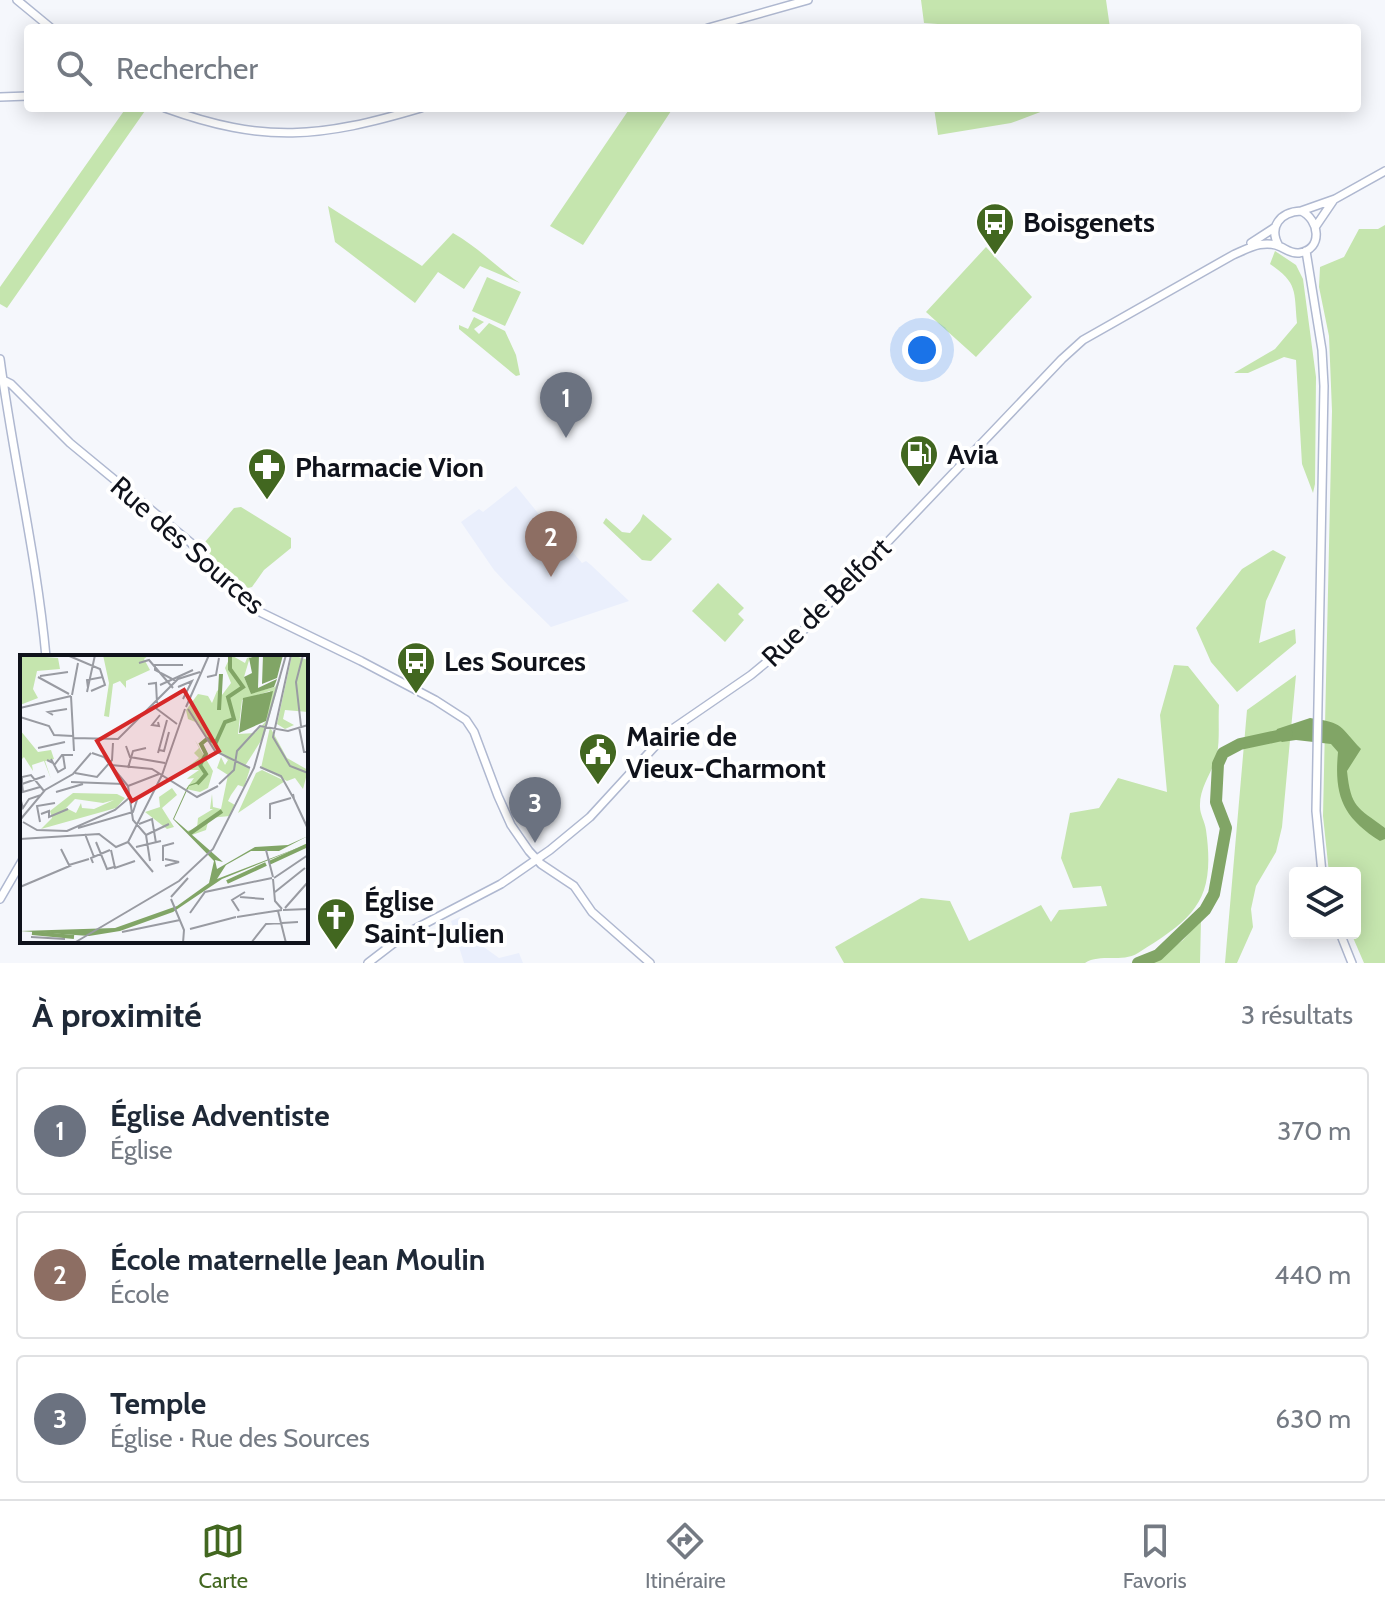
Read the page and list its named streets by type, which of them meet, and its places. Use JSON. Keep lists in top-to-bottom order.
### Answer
{
  "streets": {
    "main road": ["Rue des Sources", "Rue de Belfort"]
  },
  "crossings": [
    ["Rue des Sources", "Rue de Belfort"]
  ],
  "places": {
    "bus stop": ["Boisgenets", "Les Sources"],
    "fuel station": ["Avia"],
    "pharmacy": ["Pharmacie Vion"],
    "public building": ["Mairie de Vieux-Charmont"],
    "church": ["Église Saint-Julien"]
  },
  "page": {
    "search": "Rechercher",
    "pins": ["1", "2", "3"],
    "heading": ["À proximité", "3 résultats"],
    "list": [
      {
        "mark": "1",
        "name": "Église Adventiste",
        "note": "Église",
        "value": "370 m"
      },
      {
        "mark": "2",
        "name": "École maternelle Jean Moulin",
        "note": "École",
        "value": "440 m"
      },
      {
        "mark": "3",
        "name": "Temple",
        "note": "Église · Rue des Sources",
        "value": "630 m"
      }
    ],
    "nav": ["Carte", "Itinéraire", "Favoris"]
  }
}
